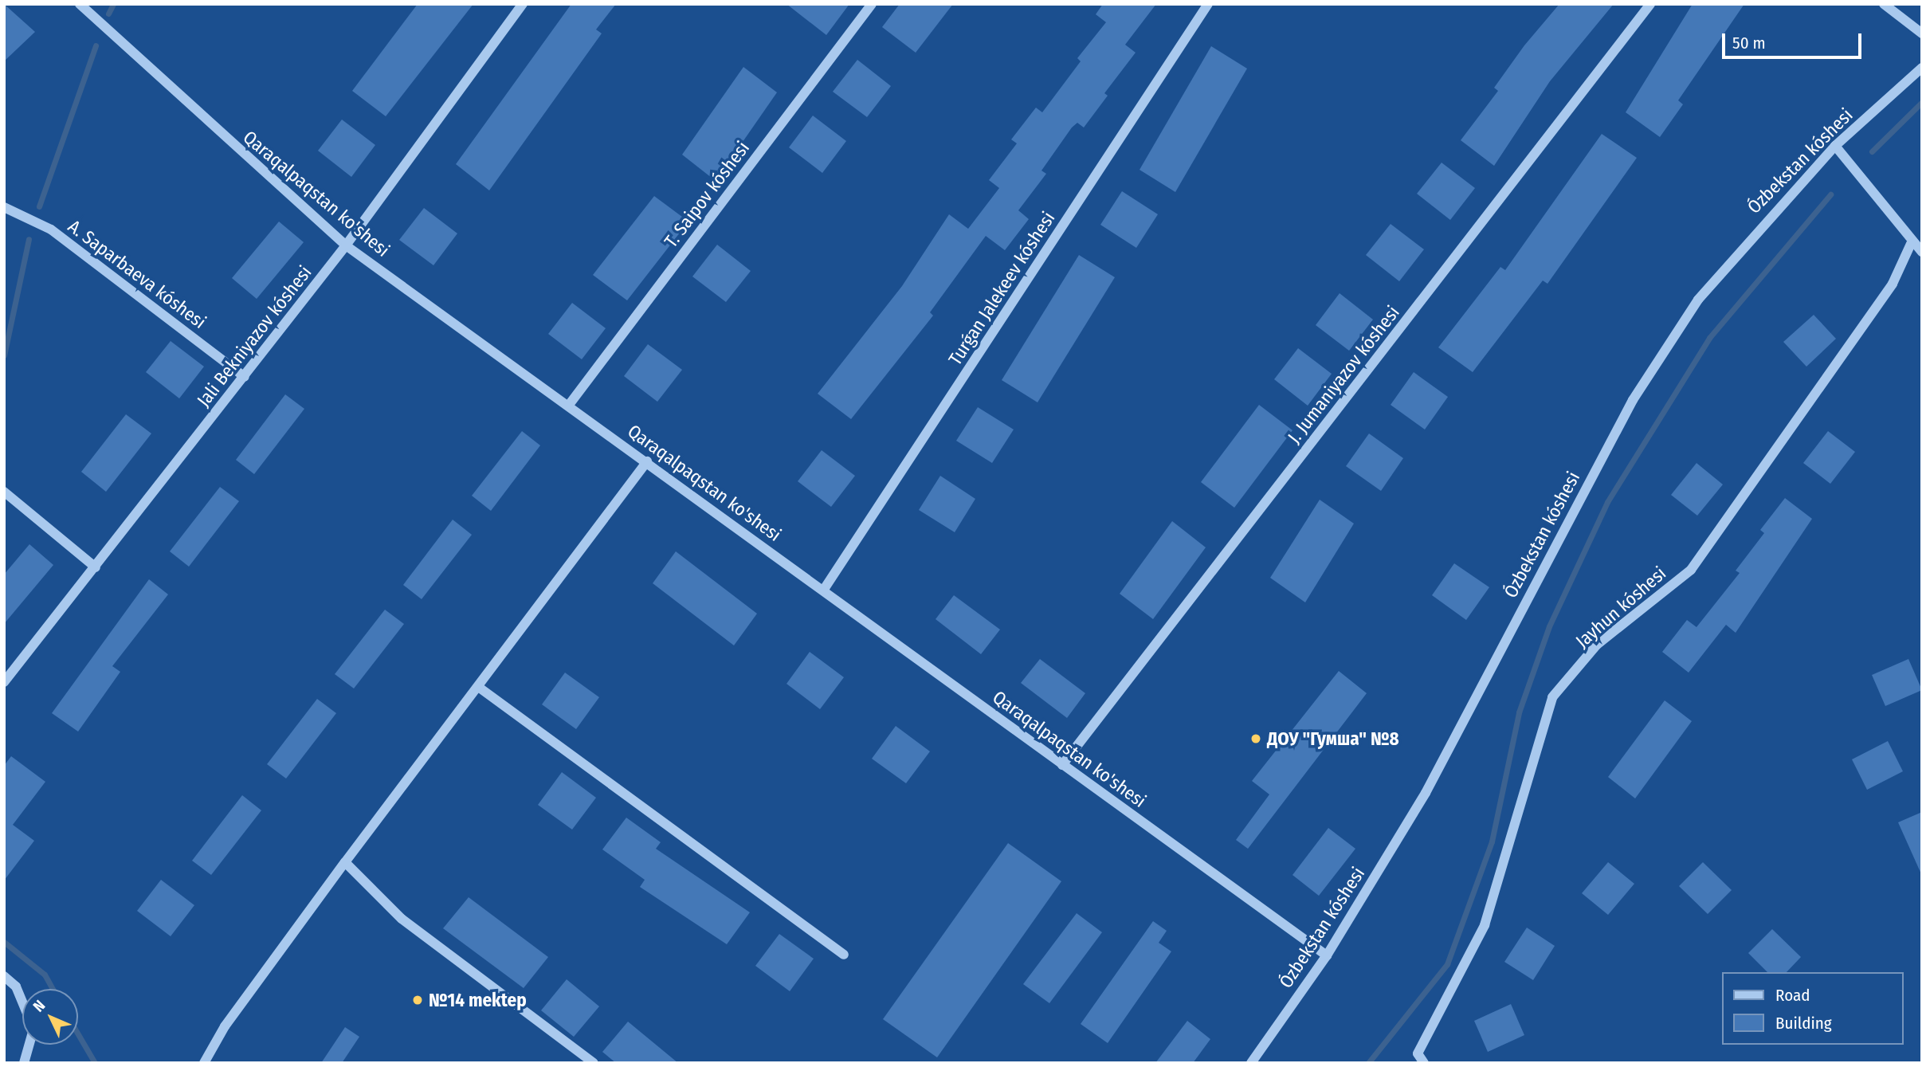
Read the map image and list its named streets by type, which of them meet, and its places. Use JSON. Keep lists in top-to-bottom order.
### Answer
{
  "streets": {
    "street": [
      "Ózbekstan kóshesi",
      "Qaraqalpaqstan ko'shesi",
      "T. Saipov kóshesi",
      "A. Saparbaeva kóshesi",
      "Turǵan Jalekeev kóshesi",
      "Jali Bekniyazov kóshesi",
      "J. Jumaniyazov kóshesi",
      "Jayhun kóshesi"
    ]
  },
  "crossings": [
    ["Ózbekstan kóshesi", "Qaraqalpaqstan ko'shesi"],
    ["Qaraqalpaqstan ko'shesi", "T. Saipov kóshesi"],
    ["Qaraqalpaqstan ko'shesi", "Turǵan Jalekeev kóshesi"],
    ["Qaraqalpaqstan ko'shesi", "Jali Bekniyazov kóshesi"],
    ["Qaraqalpaqstan ko'shesi", "J. Jumaniyazov kóshesi"],
    ["A. Saparbaeva kóshesi", "Jali Bekniyazov kóshesi"]
  ],
  "places": ["ДОУ \"Гумша\" №8", "№14 mektep"],
  "legend": ["Road", "Building"],
  "scale_bar": "50 m",
  "north": "top left"
}
